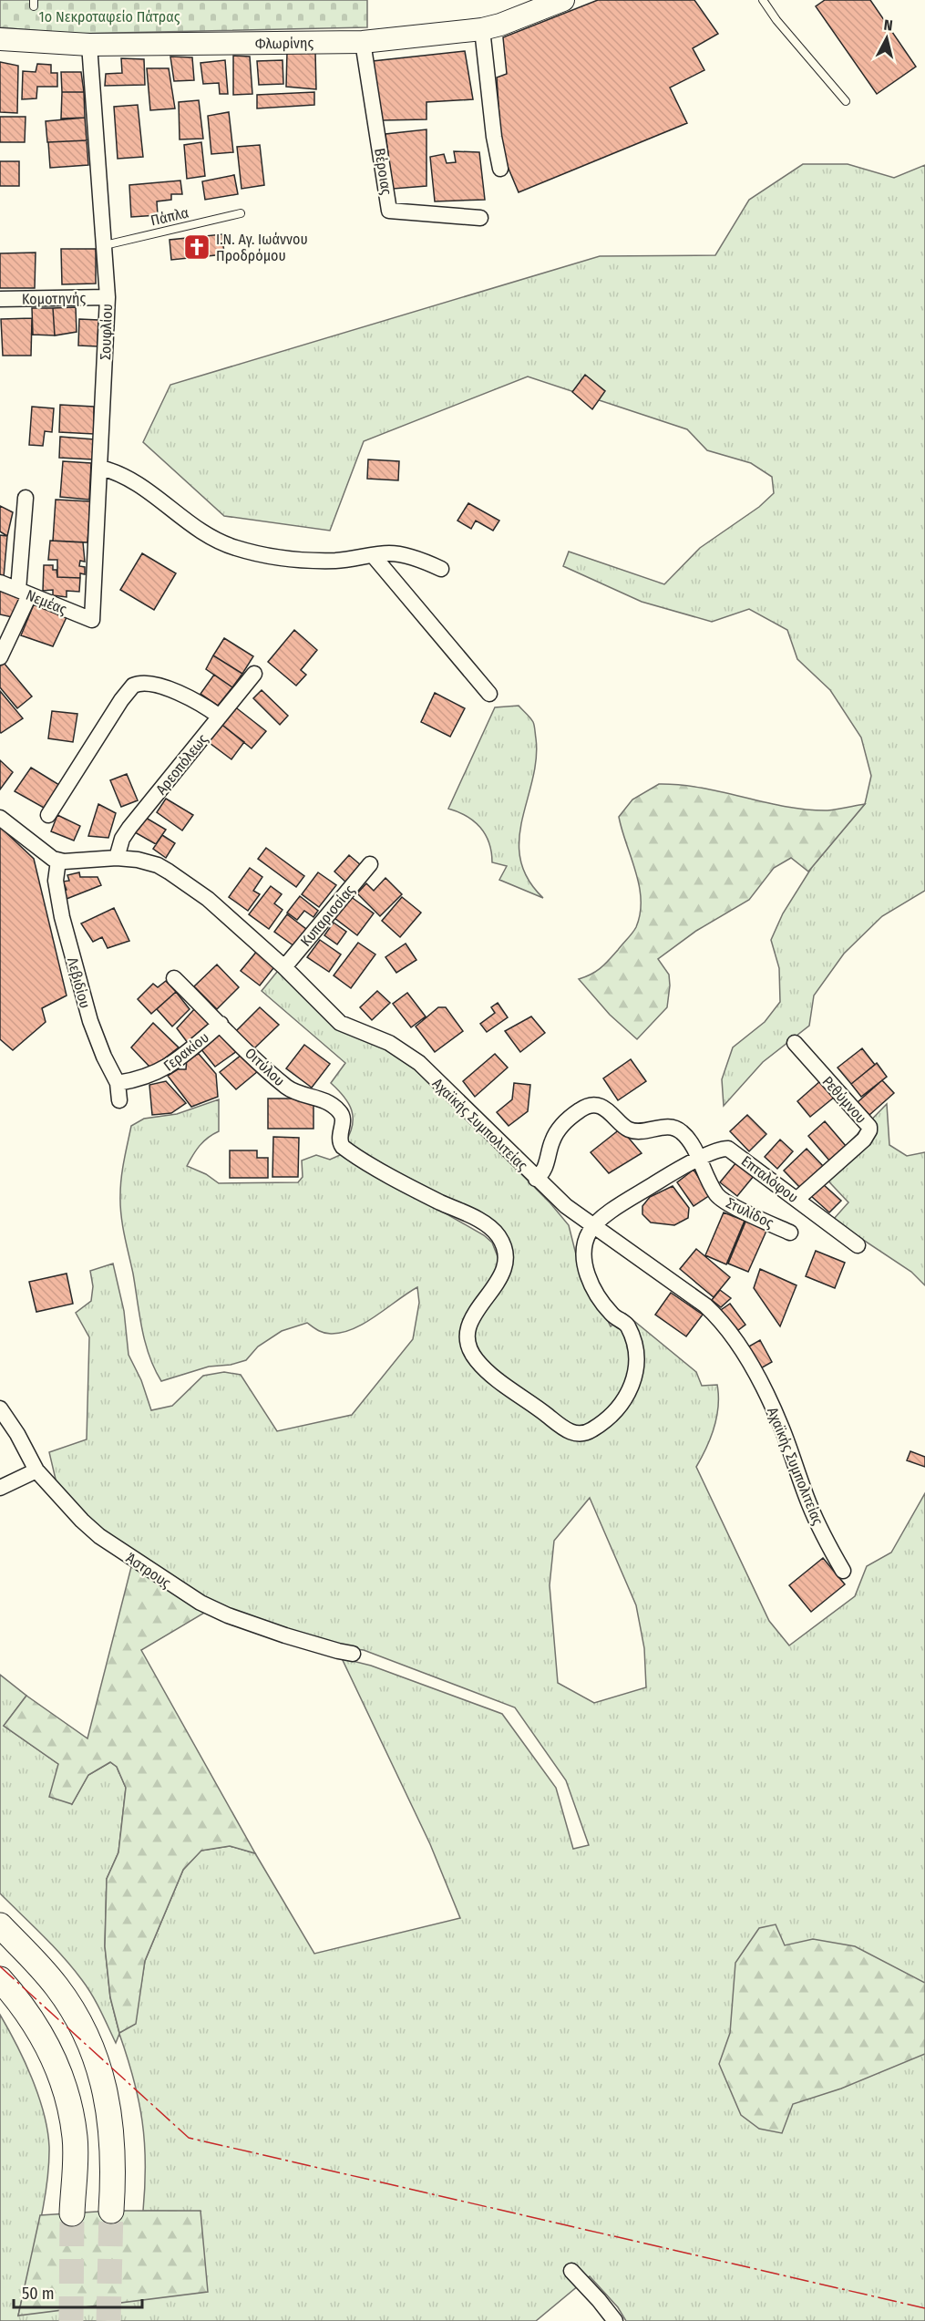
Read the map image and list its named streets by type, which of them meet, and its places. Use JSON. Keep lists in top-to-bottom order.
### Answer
{
  "streets": {
    "street": [
      "Φλωρίνης",
      "Βέροιας",
      "Κομοτηνής",
      "Σουφλίου",
      "Νεμέας",
      "Αρεοπόλεως",
      "Κυπαρισσίας",
      "Λεβιδίου",
      "Γερακίου",
      "Οιτύλου",
      "Ρεθύμνου",
      "Αχαϊκής Συμπολιτείας",
      "Επταλόφου",
      "Στυλίδος",
      "Άστρους"
    ],
    "lane": ["Πάπλα"]
  },
  "crossings": [
    ["Φλωρίνης", "Βέροιας"],
    ["Φλωρίνης", "Σουφλίου"],
    ["Πάπλα", "Σουφλίου"],
    ["Κομοτηνής", "Σουφλίου"],
    ["Σουφλίου", "Νεμέας"],
    ["Αρεοπόλεως", "Αχαϊκής Συμπολιτείας"],
    ["Κυπαρισσίας", "Αχαϊκής Συμπολιτείας"],
    ["Λεβιδίου", "Γερακίου"],
    ["Λεβιδίου", "Αχαϊκής Συμπολιτείας"],
    ["Γερακίου", "Οιτύλου"],
    ["Οιτύλου", "Αχαϊκής Συμπολιτείας"],
    ["Οιτύλου", "Επταλόφου"],
    ["Ρεθύμνου", "Επταλόφου"],
    ["Αχαϊκής Συμπολιτείας", "Επταλόφου"],
    ["Αχαϊκής Συμπολιτείας", "Στυλίδος"],
    ["Επταλόφου", "Στυλίδος"]
  ],
  "parks": ["1o Νεκροταφείο Πάτρας"],
  "places": {
    "church": ["Ι.Ν. Αγ. Ιωάννου Προδρόμου"]
  },
  "scale_bar": "50 m",
  "north": "top"
}
